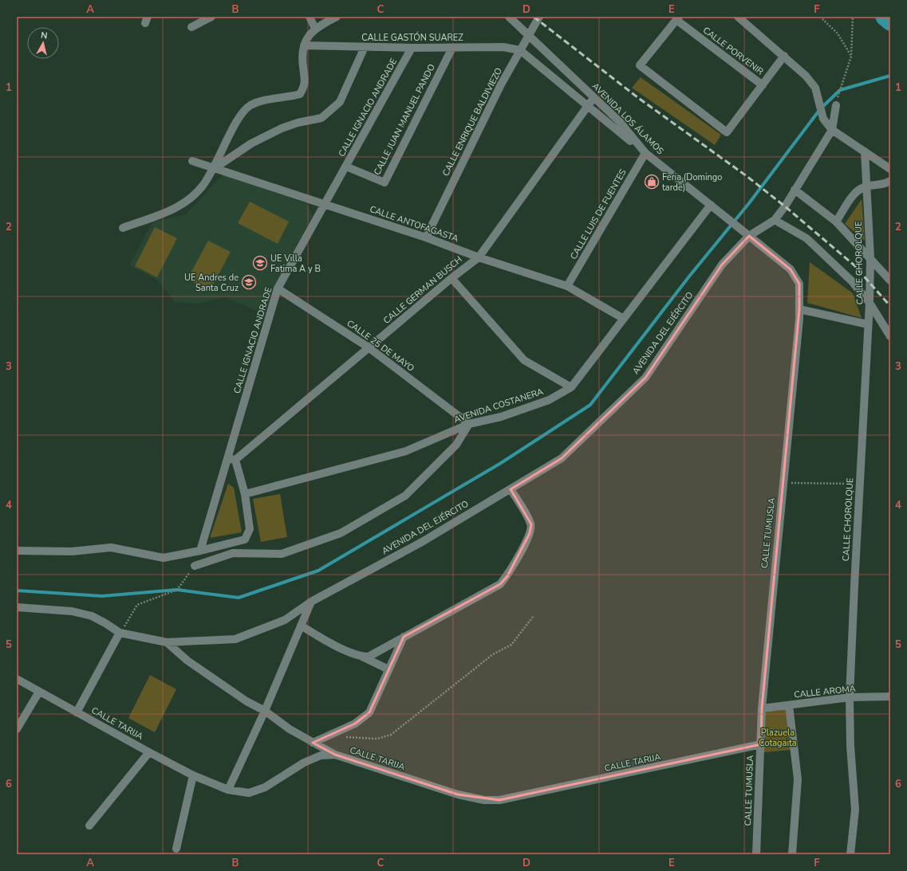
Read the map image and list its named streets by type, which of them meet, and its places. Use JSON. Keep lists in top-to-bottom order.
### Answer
{
  "streets": {
    "street": [
      "CALLE GASTÓN SUAREZ",
      "CALLE PORVENIR",
      "CALLE IGNACIO ANDRADE",
      "AVENIDA LOS ÁLAMOS",
      "CALLE JUAN MANUEL PANDO",
      "CALLE ENRIQUE BALDIVIEZO",
      "CALLE LUIS DE FUENTES",
      "CALLE ANTOFAGASTA",
      "CALLE CHOROLQUE",
      "CALLE GERMAN BUSCH",
      "AVENIDA DEL EJÉRCITO",
      "CALLE 25 DE MAYO",
      "AVENIDA COSTANERA",
      "CALLE TUMUSLA",
      "CALLE AROMA",
      "CALLE TARIJA"
    ]
  },
  "crossings": [
    ["CALLE GASTÓN SUAREZ", "CALLE IGNACIO ANDRADE"],
    ["CALLE GASTÓN SUAREZ", "CALLE JUAN MANUEL PANDO"],
    ["CALLE GASTÓN SUAREZ", "CALLE ENRIQUE BALDIVIEZO"],
    ["CALLE IGNACIO ANDRADE", "CALLE JUAN MANUEL PANDO"],
    ["CALLE IGNACIO ANDRADE", "CALLE ANTOFAGASTA"],
    ["CALLE IGNACIO ANDRADE", "CALLE GERMAN BUSCH"],
    ["CALLE IGNACIO ANDRADE", "CALLE 25 DE MAYO"],
    ["AVENIDA LOS ÁLAMOS", "CALLE ENRIQUE BALDIVIEZO"],
    ["AVENIDA LOS ÁLAMOS", "CALLE LUIS DE FUENTES"],
    ["AVENIDA LOS ÁLAMOS", "CALLE GERMAN BUSCH"],
    ["AVENIDA LOS ÁLAMOS", "AVENIDA COSTANERA"],
    ["AVENIDA LOS ÁLAMOS", "CALLE TUMUSLA"],
    ["CALLE ENRIQUE BALDIVIEZO", "CALLE ANTOFAGASTA"],
    ["CALLE LUIS DE FUENTES", "CALLE ANTOFAGASTA"],
    ["CALLE ANTOFAGASTA", "CALLE GERMAN BUSCH"],
    ["CALLE ANTOFAGASTA", "AVENIDA COSTANERA"],
    ["CALLE CHOROLQUE", "CALLE AROMA"],
    ["CALLE GERMAN BUSCH", "CALLE 25 DE MAYO"],
    ["AVENIDA DEL EJÉRCITO", "CALLE TUMUSLA"],
    ["CALLE 25 DE MAYO", "AVENIDA COSTANERA"],
    ["CALLE TUMUSLA", "CALLE AROMA"],
    ["CALLE TUMUSLA", "CALLE TARIJA"]
  ],
  "parks": ["Plazuela Cotagaita"],
  "places": {
    "shop": ["Feria (Domingo tarde)"],
    "school or university": ["UE Villa Fatima A y B", "UE Andres de Santa Cruz"]
  },
  "north": "top",
  "grid": {
    "columns": [
      "A",
      "B",
      "C",
      "D",
      "E",
      "F"
    ],
    "rows": [
      "1",
      "2",
      "3",
      "4",
      "5",
      "6"
    ]
  }
}
